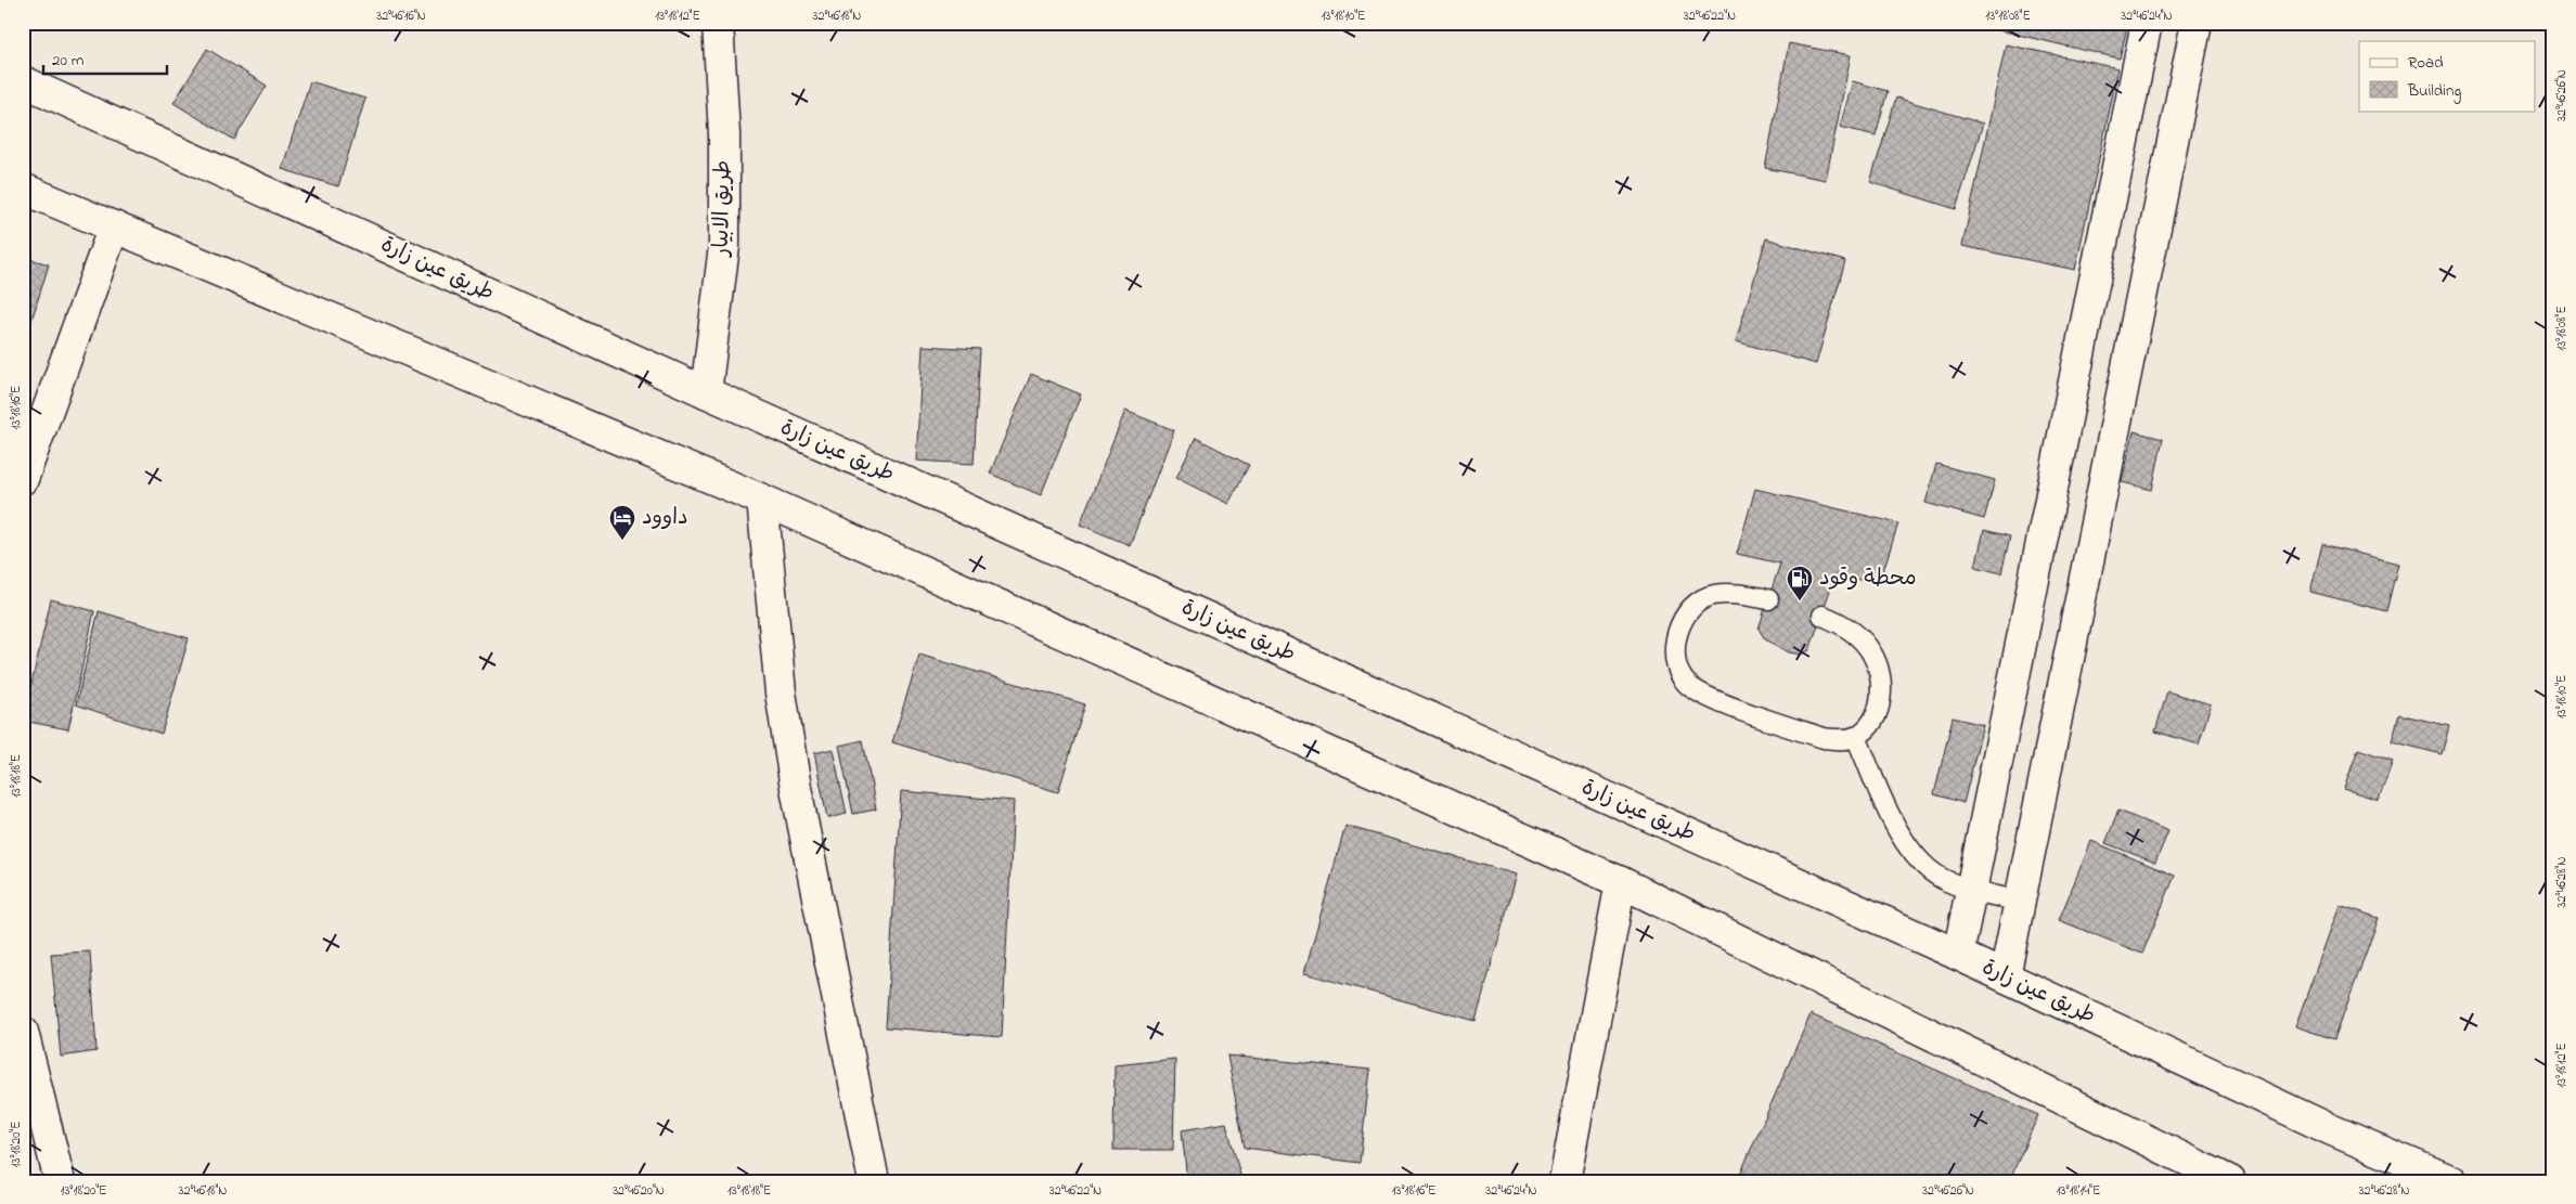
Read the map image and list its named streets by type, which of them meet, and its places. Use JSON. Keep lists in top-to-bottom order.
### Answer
{
  "streets": {
    "main road": ["طريق الابيار", "طريق عين زارة"]
  },
  "crossings": [
    ["طريق الابيار", "طريق عين زارة"]
  ],
  "places": {
    "hotel": ["داوود"],
    "fuel station": ["محطة وقود"]
  },
  "legend": ["Road", "Building"],
  "scale_bar": "20 m",
  "coordinates": [
    "32°46'16\"N",
    "13°18'12\"E",
    "32°46'18\"N",
    "13°18'10\"E",
    "32°46'22\"N",
    "13°18'08\"E",
    "32°46'24\"N",
    "32°46'26\"N",
    "13°18'16\"E",
    "13°18'18\"E",
    "32°46'28\"N",
    "13°18'20\"E",
    "32°46'20\"N",
    "13°18'14\"E"
  ]
}
